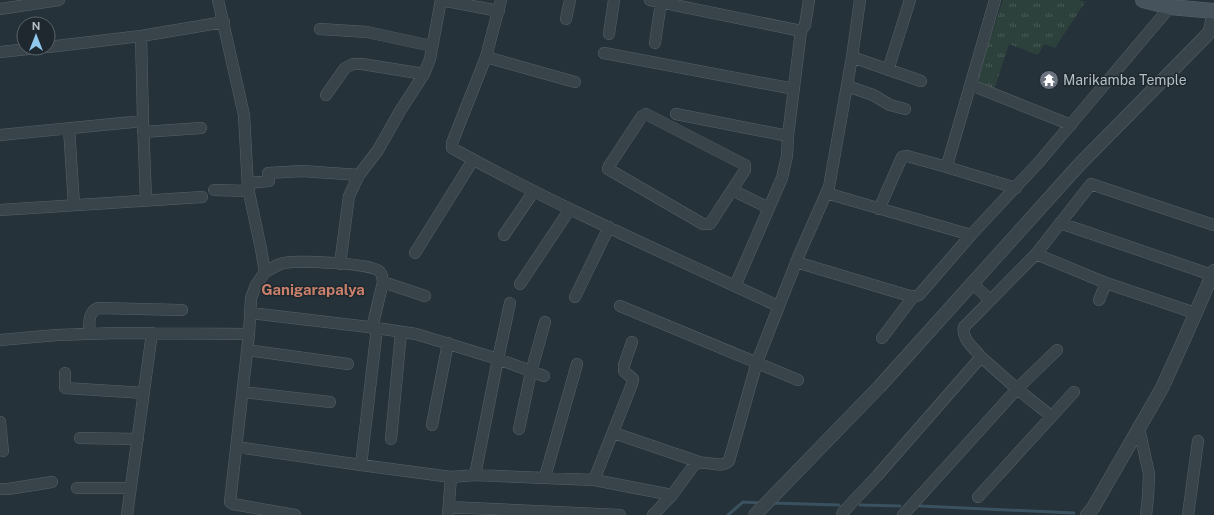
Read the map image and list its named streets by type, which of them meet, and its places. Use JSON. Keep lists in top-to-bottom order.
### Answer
{
  "districts": ["Ganigarapalya"],
  "places": {
    "temple": ["Marikamba Temple"]
  },
  "north": "top"
}
